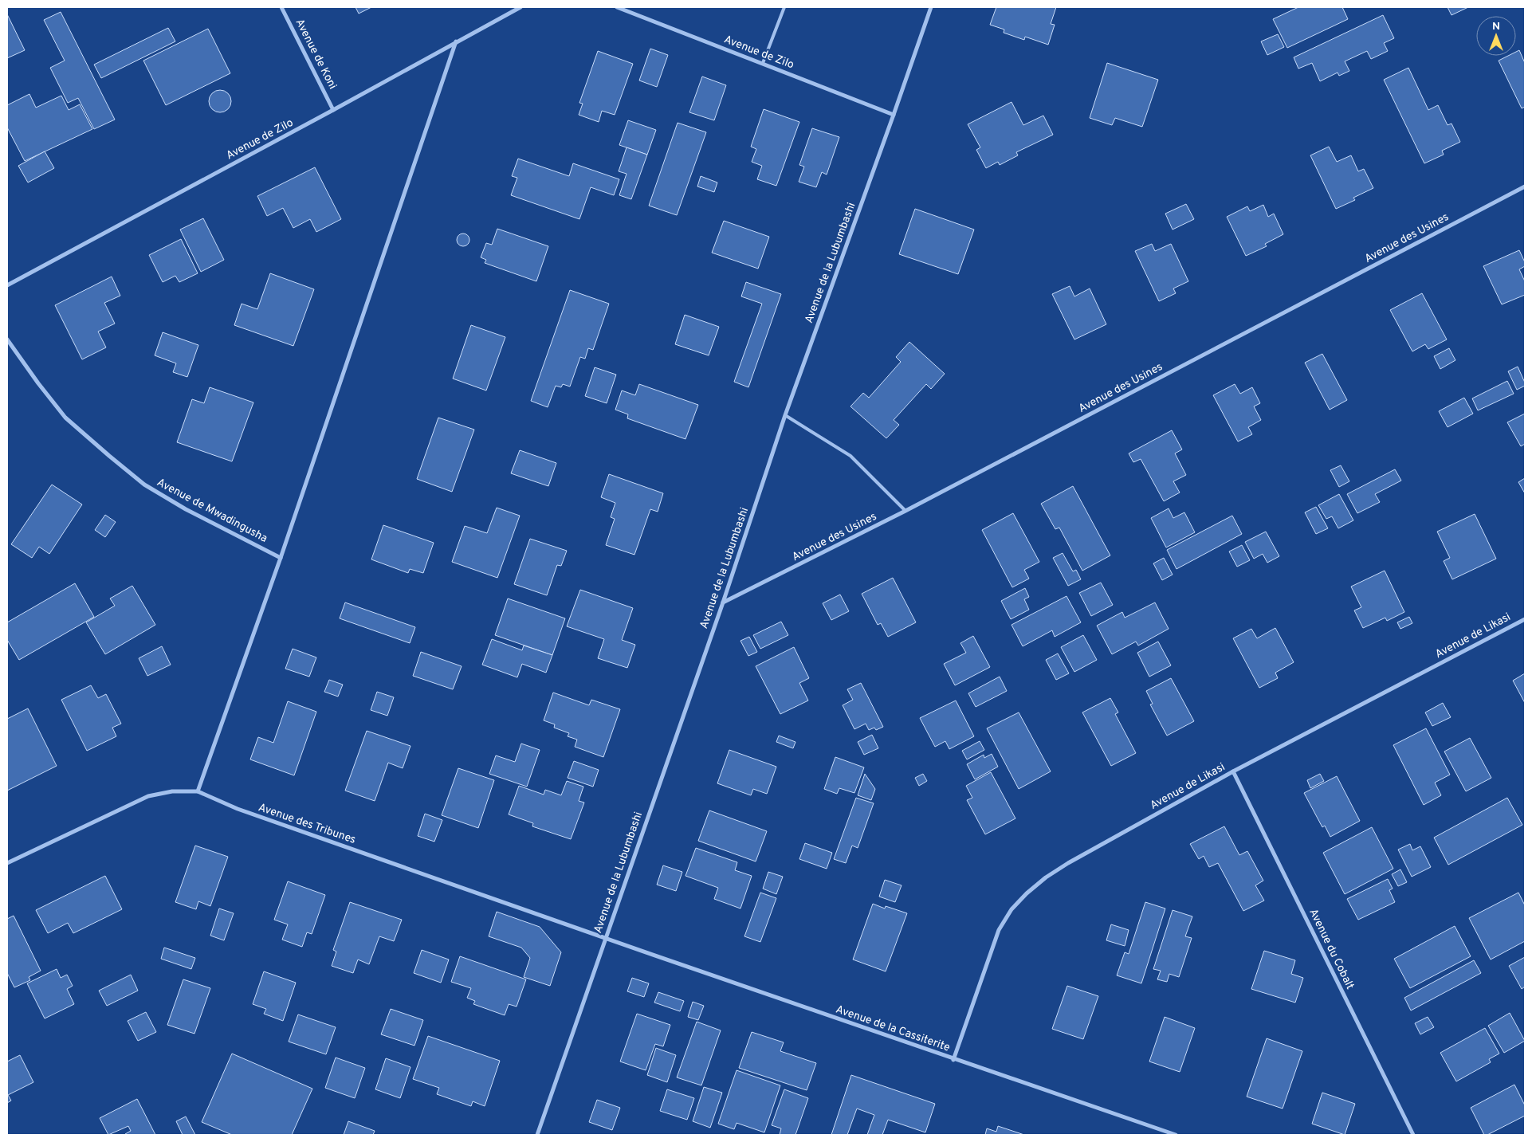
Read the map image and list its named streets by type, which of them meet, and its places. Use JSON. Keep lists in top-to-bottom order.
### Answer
{
  "streets": {
    "street": [
      "Avenue de Zilo",
      "Avenue de Koni",
      "Avenue des Usines",
      "Avenue de la Lubumbashi",
      "Avenue de Mwadingusha",
      "Avenue de Likasi",
      "Avenue des Tribunes",
      "Avenue du Cobalt",
      "Avenue de la Cassiterite"
    ]
  },
  "crossings": [
    ["Avenue de Zilo", "Avenue de Koni"],
    ["Avenue de Zilo", "Avenue de la Lubumbashi"],
    ["Avenue des Usines", "Avenue de la Lubumbashi"],
    ["Avenue de la Lubumbashi", "Avenue des Tribunes"],
    ["Avenue de la Lubumbashi", "Avenue de la Cassiterite"],
    ["Avenue de Likasi", "Avenue du Cobalt"],
    ["Avenue de Likasi", "Avenue de la Cassiterite"],
    ["Avenue des Tribunes", "Avenue de la Cassiterite"]
  ],
  "north": "top"
}
